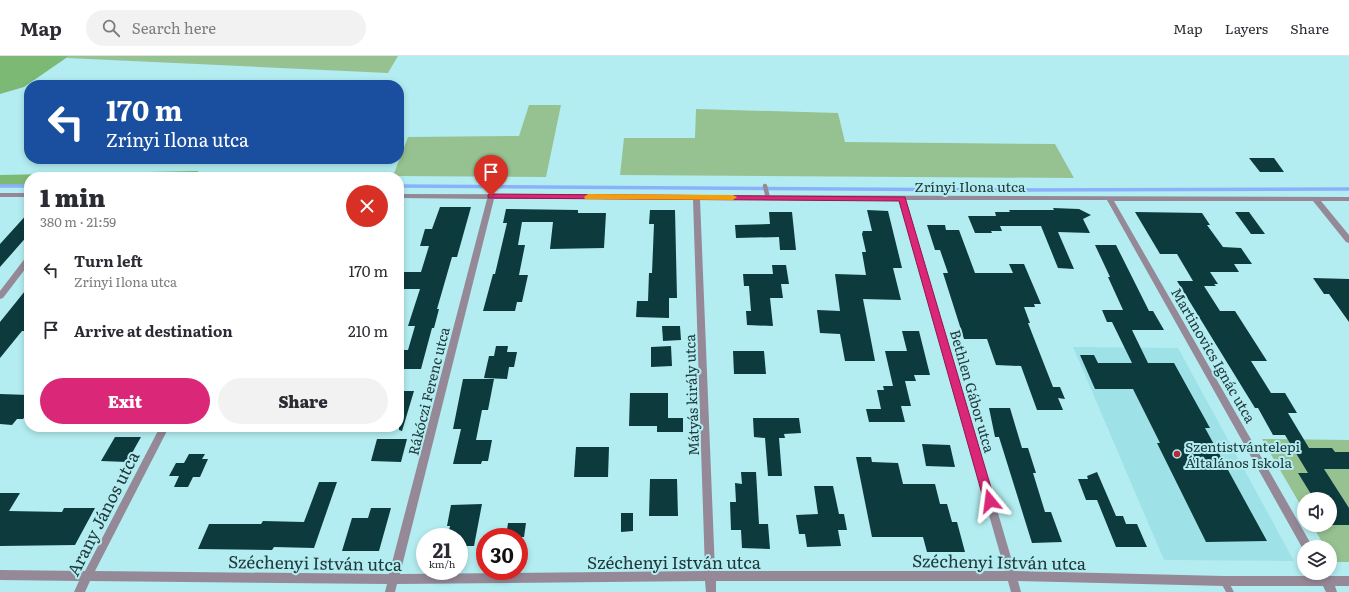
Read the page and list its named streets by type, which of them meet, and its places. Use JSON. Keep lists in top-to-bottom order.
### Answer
{
  "streets": {
    "street": [
      "Zrínyi Ilona utca",
      "Martinovics Ignác utca",
      "Rákóczi Ferenc utca",
      "Bethlen Gábor utca",
      "Mátyás király utca",
      "Arany János utca",
      "Széchenyi István utca"
    ]
  },
  "crossings": [
    ["Zrínyi Ilona utca", "Martinovics Ignác utca"],
    ["Zrínyi Ilona utca", "Rákóczi Ferenc utca"],
    ["Zrínyi Ilona utca", "Bethlen Gábor utca"],
    ["Zrínyi Ilona utca", "Mátyás király utca"],
    ["Rákóczi Ferenc utca", "Széchenyi István utca"],
    ["Bethlen Gábor utca", "Széchenyi István utca"],
    ["Mátyás király utca", "Széchenyi István utca"],
    ["Arany János utca", "Széchenyi István utca"]
  ],
  "places": ["Szentistvántelepi Általános Iskola"],
  "page": {
    "header": "Map",
    "search": "Search here",
    "nav": ["Map", "Layers", "Share"],
    "turn": ["170 m", "Zrínyi Ilona utca"],
    "heading": ["1 min", "380 m · 21:59"],
    "list": [
      {
        "name": "Turn left",
        "note": "Zrínyi Ilona utca",
        "value": "170 m"
      },
      {
        "name": "Arrive at destination",
        "value": "210 m"
      }
    ],
    "buttons": ["Exit", "Share"],
    "speed": "21 km/h",
    "limit": "30"
  }
}
